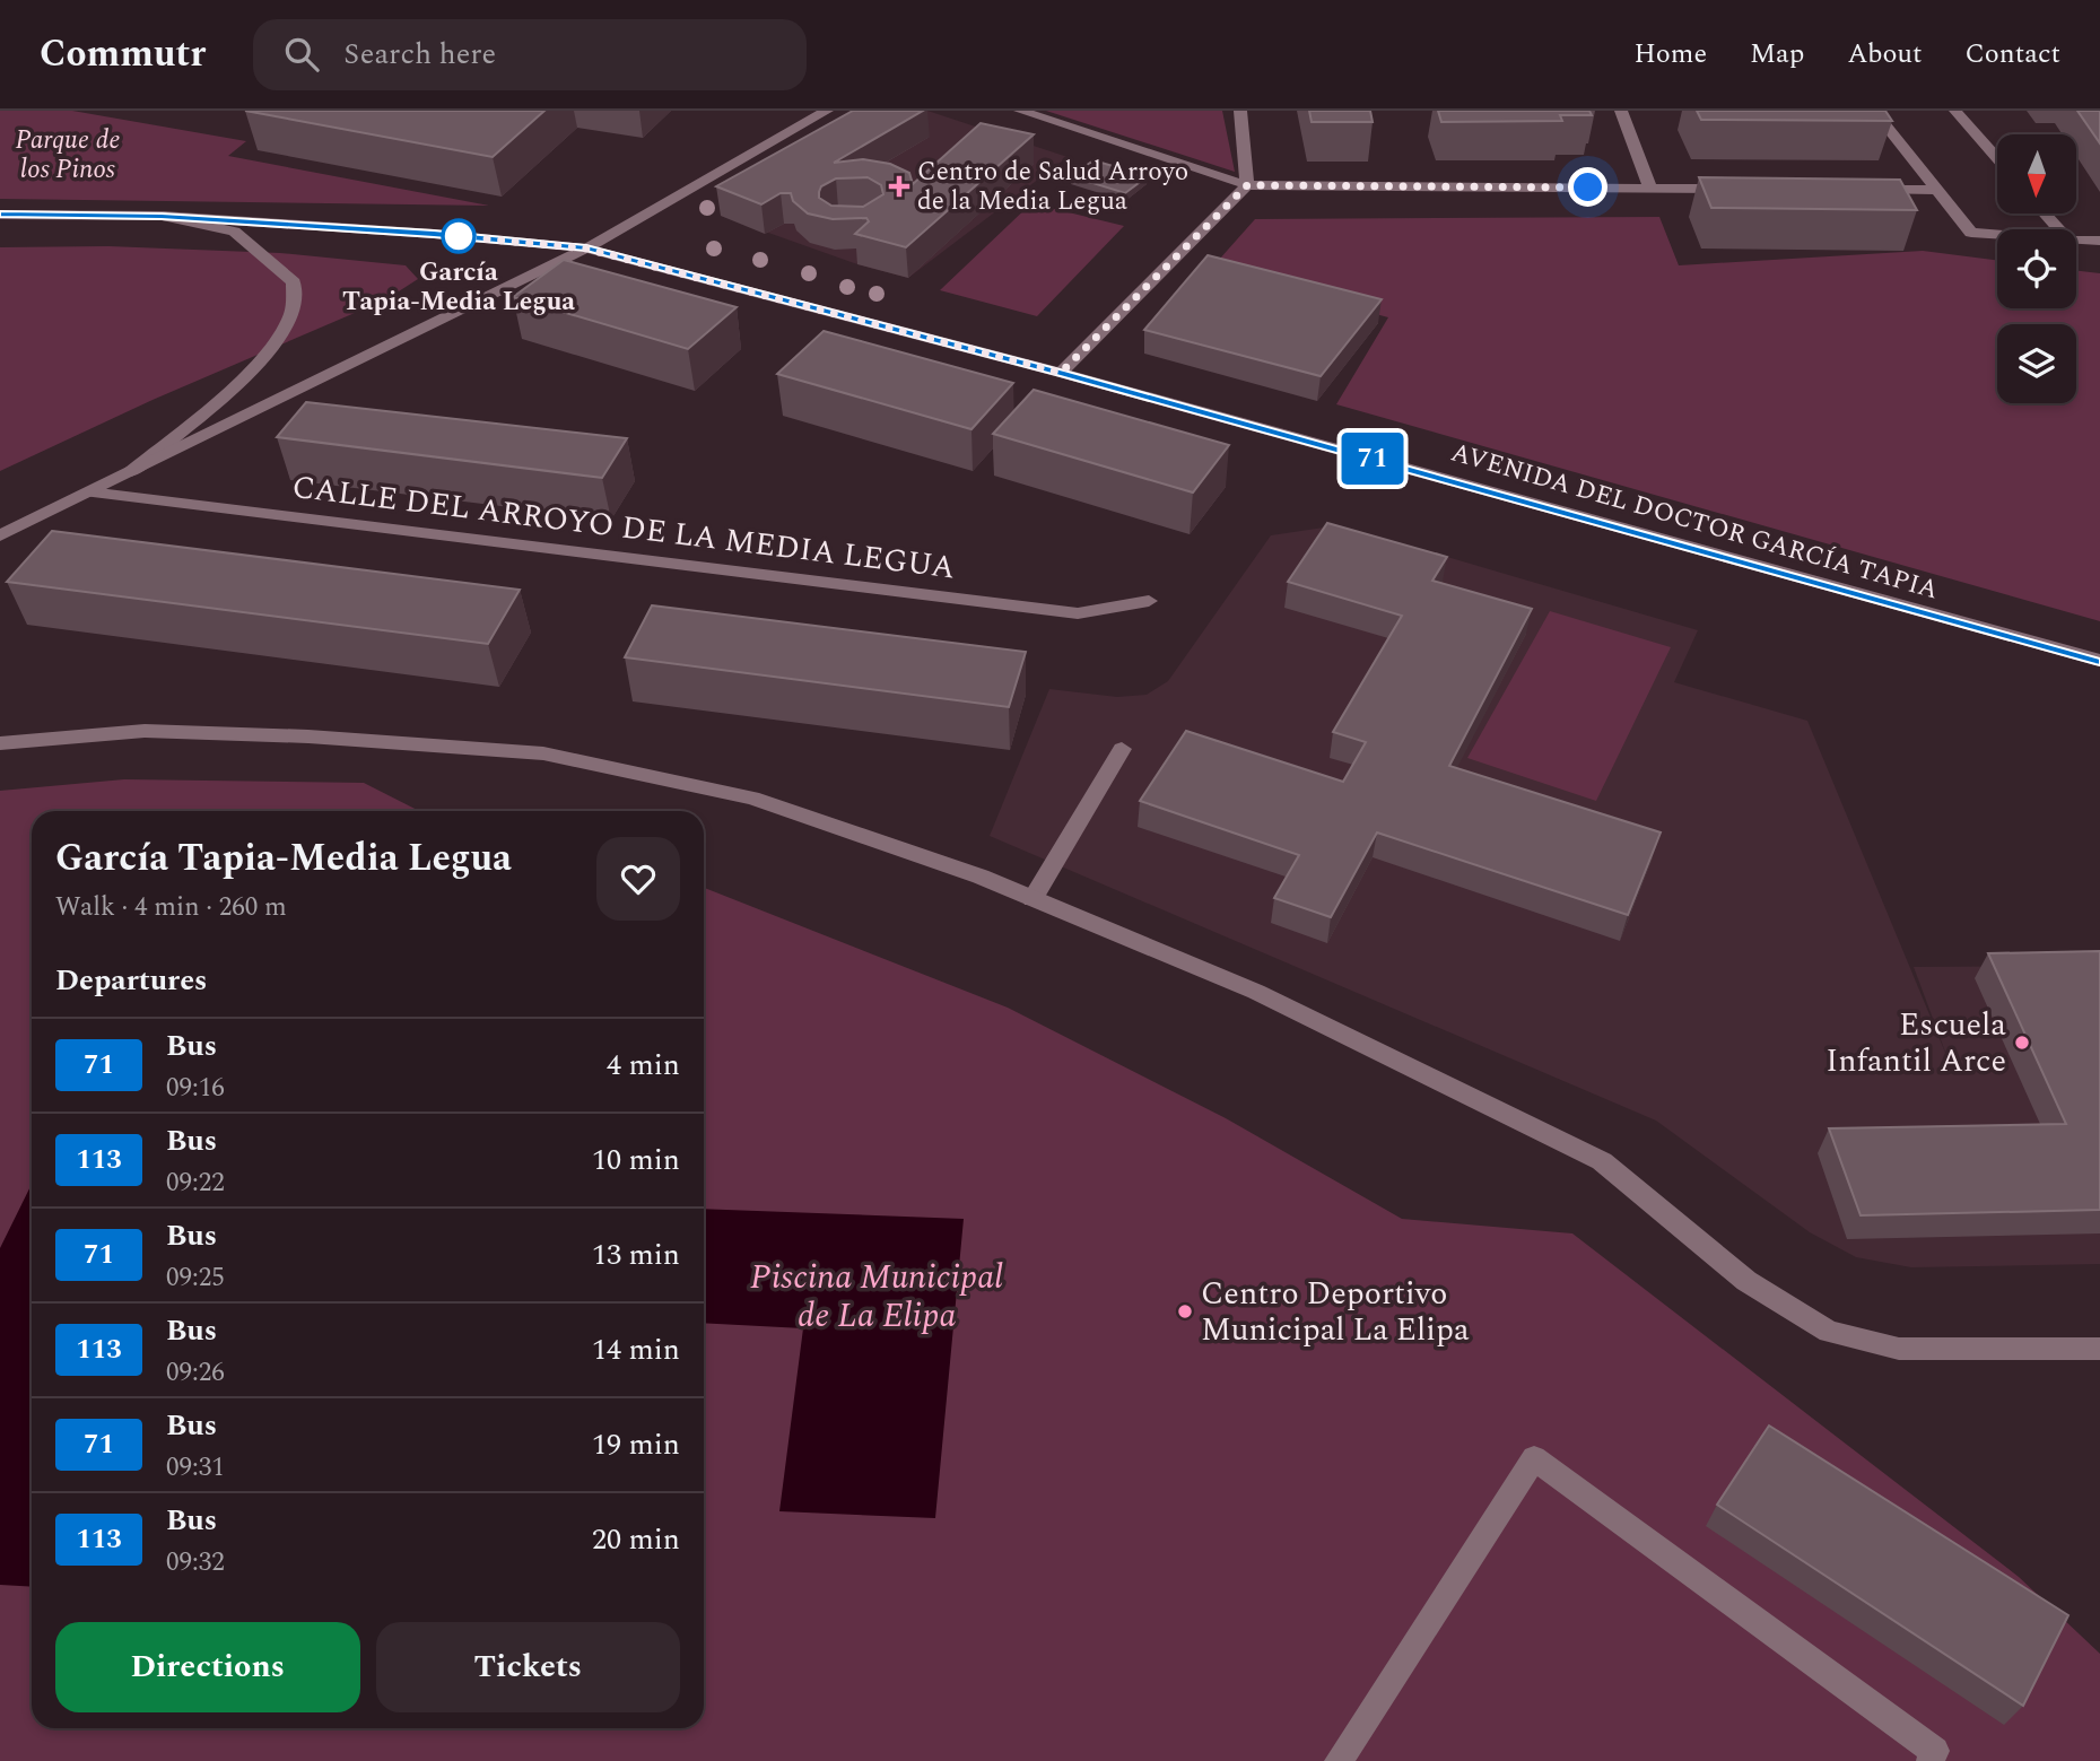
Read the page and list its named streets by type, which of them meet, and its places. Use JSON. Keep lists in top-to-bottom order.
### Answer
{
  "streets": {
    "street": ["AVENIDA DEL DOCTOR GARCÍA TAPIA", "CALLE DEL ARROYO DE LA MEDIA LEGUA"]
  },
  "water": ["Piscina Municipal de La Elipa"],
  "parks": ["Parque de los Pinos"],
  "places": {
    "health": ["Centro de Salud Arroyo de la Media Legua"],
    "other": ["García Tapia-Media Legua", "Escuela Infantil Arce", "Centro Deportivo Municipal La Elipa"]
  },
  "lines": ["bus line 71"],
  "north": "bottom",
  "page": {
    "header": "Commutr",
    "search": "Search here",
    "nav": [
      "Home",
      "Map",
      "About",
      "Contact"
    ],
    "on_map": "71",
    "heading": [
      ["García Tapia-Media Legua", "Walk · 4 min · 260 m"],
      "Departures"
    ],
    "list": [
      {
        "mark": "71",
        "name": "Bus",
        "note": "09:16",
        "value": "4 min"
      },
      {
        "mark": "113",
        "name": "Bus",
        "note": "09:22",
        "value": "10 min"
      },
      {
        "mark": "71",
        "name": "Bus",
        "note": "09:25",
        "value": "13 min"
      },
      {
        "mark": "113",
        "name": "Bus",
        "note": "09:26",
        "value": "14 min"
      },
      {
        "mark": "71",
        "name": "Bus",
        "note": "09:31",
        "value": "19 min"
      },
      {
        "mark": "113",
        "name": "Bus",
        "note": "09:32",
        "value": "20 min"
      }
    ],
    "buttons": ["Directions", "Tickets"]
  }
}
